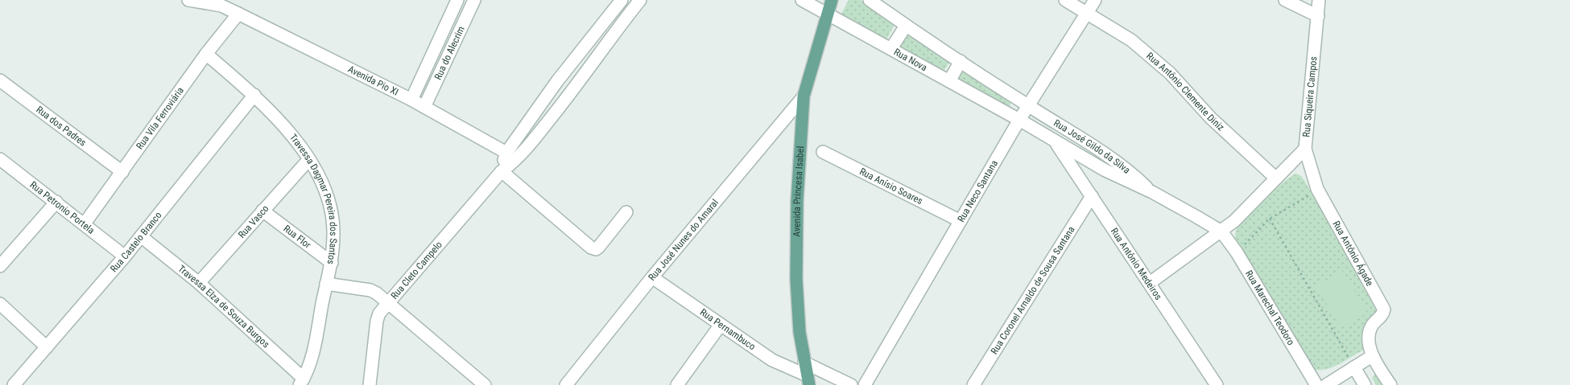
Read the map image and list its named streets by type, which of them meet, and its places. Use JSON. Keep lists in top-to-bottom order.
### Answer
{
  "streets": {
    "main road": ["Avenida Princesa Isabel"],
    "street": [
      "Rua do Alecrim",
      "Rua Nova",
      "Avenida Pio XI",
      "Rua Antônio Clemente Diniz",
      "Rua Siqueira Campos",
      "Rua Vila Ferroviária",
      "Rua dos Padres",
      "Rua José Gildo da Silva",
      "Rua Anísio Soares",
      "Rua Neco Santana",
      "Travessa Dagmar Pereira dos Santos",
      "Rua Petronio Portela",
      "Rua Vasco",
      "Rua Flor",
      "Rua José Nunes do Amaral",
      "Rua Castelo Branco",
      "Rua Antônio Ágade",
      "Rua Antônio Medeiros",
      "Rua Cleto Campelo",
      "Rua Coronel Arnaldo de Sousa Santana",
      "Travessa Elza de Souza Burgos",
      "Rua Marechal Teodoro",
      "Rua Pernambuco"
    ]
  },
  "crossings": [
    ["Rua do Alecrim", "Avenida Pio XI"],
    ["Rua Nova", "Rua José Gildo da Silva"],
    ["Rua Nova", "Avenida Princesa Isabel"],
    ["Rua Nova", "Rua Neco Santana"],
    ["Avenida Pio XI", "Rua Vila Ferroviária"],
    ["Avenida Pio XI", "Rua Cleto Campelo"],
    ["Rua Antônio Clemente Diniz", "Rua Siqueira Campos"],
    ["Rua Antônio Clemente Diniz", "Rua Neco Santana"],
    ["Rua Siqueira Campos", "Rua José Gildo da Silva"],
    ["Rua Siqueira Campos", "Rua Antônio Ágade"],
    ["Rua Siqueira Campos", "Rua Antônio Medeiros"],
    ["Rua Siqueira Campos", "Rua Marechal Teodoro"],
    ["Rua Vila Ferroviária", "Rua dos Padres"],
    ["Rua Vila Ferroviária", "Travessa Dagmar Pereira dos Santos"],
    ["Rua Vila Ferroviária", "Rua Petronio Portela"],
    ["Rua José Gildo da Silva", "Rua Neco Santana"],
    ["Rua José Gildo da Silva", "Rua Antônio Medeiros"],
    ["Rua José Gildo da Silva", "Rua Marechal Teodoro"],
    ["Rua Anísio Soares", "Rua Neco Santana"],
    ["Avenida Princesa Isabel", "Rua José Nunes do Amaral"],
    ["Avenida Princesa Isabel", "Rua Pernambuco"],
    ["Travessa Dagmar Pereira dos Santos", "Rua Vasco"],
    ["Travessa Dagmar Pereira dos Santos", "Rua Flor"],
    ["Travessa Dagmar Pereira dos Santos", "Rua Castelo Branco"],
    ["Travessa Dagmar Pereira dos Santos", "Travessa Elza de Souza Burgos"],
    ["Rua Petronio Portela", "Rua Castelo Branco"],
    ["Rua Vasco", "Rua Flor"],
    ["Rua Vasco", "Travessa Elza de Souza Burgos"],
    ["Rua José Nunes do Amaral", "Rua Pernambuco"],
    ["Rua Castelo Branco", "Travessa Elza de Souza Burgos"],
    ["Rua Antônio Medeiros", "Rua Coronel Arnaldo de Sousa Santana"]
  ]
}
